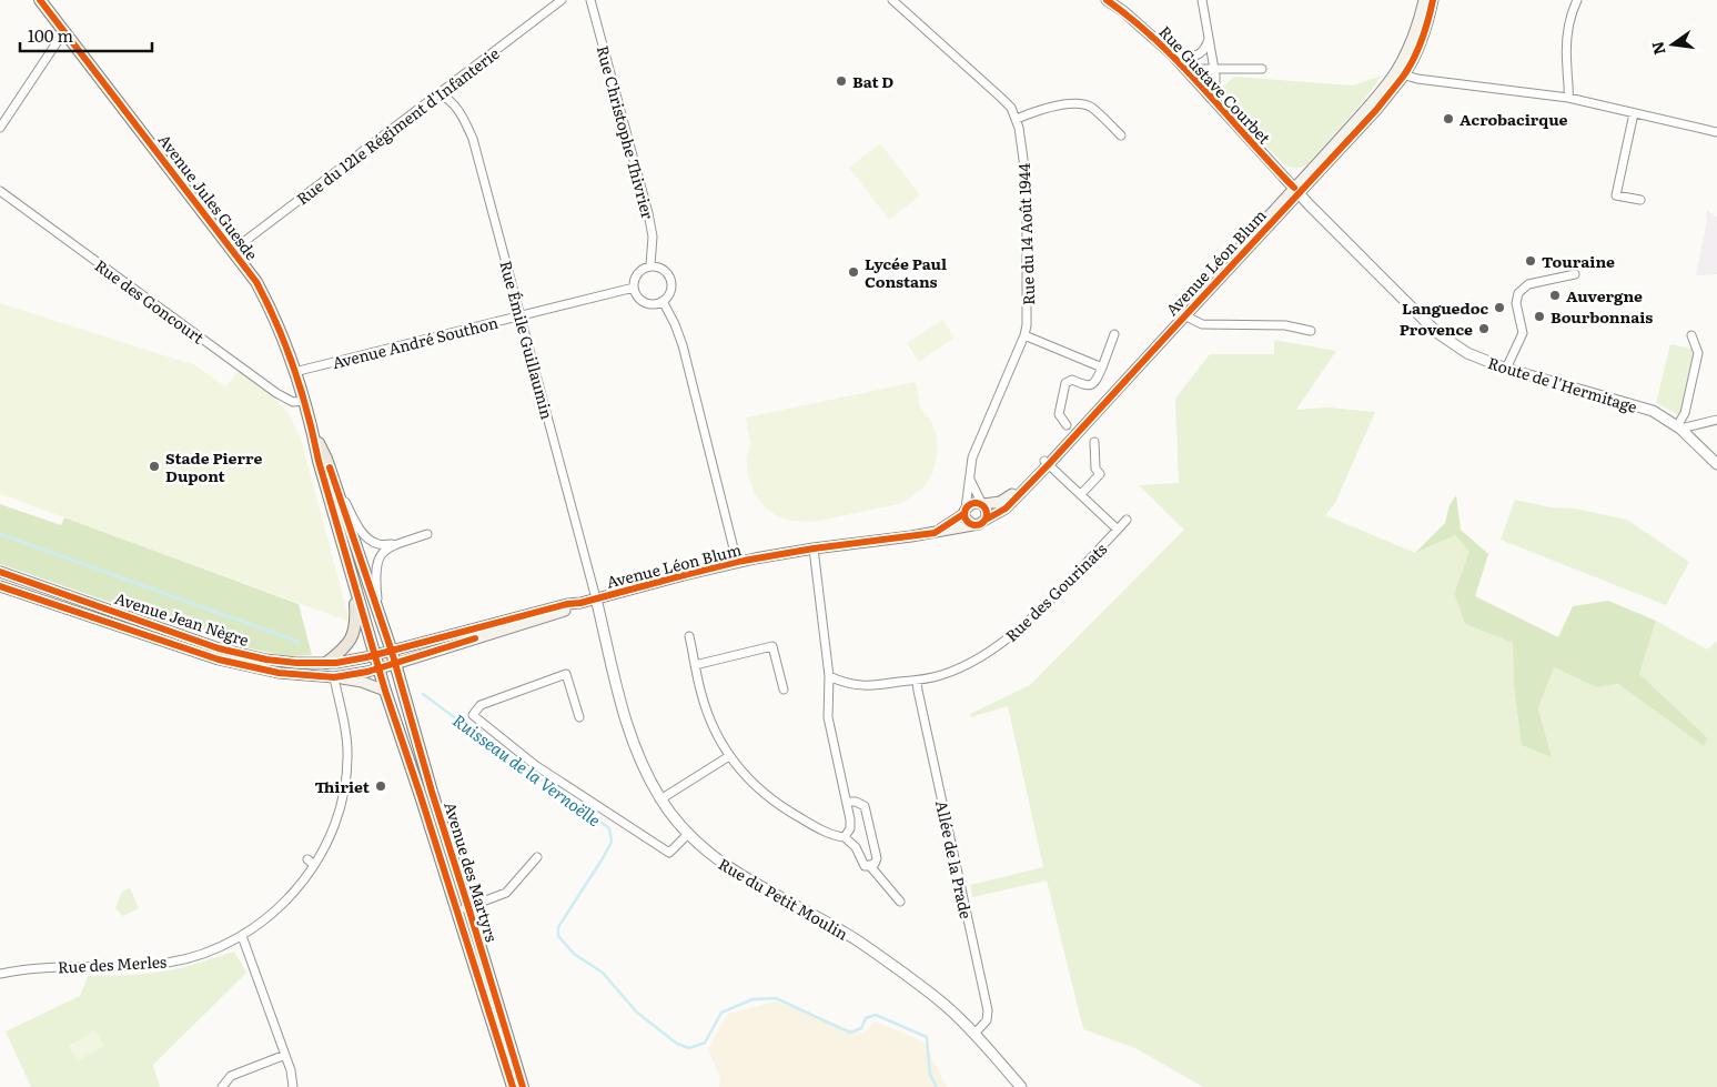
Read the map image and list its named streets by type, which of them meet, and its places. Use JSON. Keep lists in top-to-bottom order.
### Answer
{
  "streets": {
    "main road": [
      "Avenue Jules Guesde",
      "Avenue Léon Blum",
      "Avenue Jean Nègre",
      "Avenue des Martyrs"
    ],
    "street": [
      "Rue Gustave Courbet",
      "Rue du 121e Régiment d'Infanterie",
      "Rue Christophe Thivrier",
      "Rue du 14 Août 1944",
      "Rue des Goncourt",
      "Rue Émile Guillaumin",
      "Avenue André Southon",
      "Route de l'Hermitage",
      "Rue des Gourinats",
      "Allée de la Prade",
      "Rue du Petit Moulin",
      "Rue des Merles"
    ]
  },
  "crossings": [
    ["Rue Gustave Courbet", "Avenue Léon Blum"],
    ["Rue Gustave Courbet", "Route de l'Hermitage"],
    ["Rue du 121e Régiment d'Infanterie", "Avenue Jules Guesde"],
    ["Rue du 121e Régiment d'Infanterie", "Rue Émile Guillaumin"],
    ["Rue Christophe Thivrier", "Avenue André Southon"],
    ["Avenue Jules Guesde", "Avenue Léon Blum"],
    ["Avenue Jules Guesde", "Rue des Goncourt"],
    ["Avenue Jules Guesde", "Avenue André Southon"],
    ["Avenue Jules Guesde", "Avenue Jean Nègre"],
    ["Avenue Jules Guesde", "Avenue des Martyrs"],
    ["Rue du 14 Août 1944", "Avenue Léon Blum"],
    ["Avenue Léon Blum", "Rue Émile Guillaumin"],
    ["Avenue Léon Blum", "Rue des Gourinats"],
    ["Avenue Léon Blum", "Avenue Jean Nègre"],
    ["Avenue Léon Blum", "Avenue des Martyrs"],
    ["Avenue Léon Blum", "Rue du Petit Moulin"],
    ["Rue Émile Guillaumin", "Avenue André Southon"],
    ["Rue Émile Guillaumin", "Rue du Petit Moulin"],
    ["Rue des Gourinats", "Allée de la Prade"],
    ["Avenue Jean Nègre", "Avenue des Martyrs"],
    ["Avenue Jean Nègre", "Rue des Merles"],
    ["Allée de la Prade", "Rue du Petit Moulin"]
  ],
  "water": ["Ruisseau de la Vernoëlle"],
  "places": [
    "Bat D",
    "Acrobacirque",
    "Touraine",
    "Lycée Paul Constans",
    "Auvergne",
    "Languedoc",
    "Bourbonnais",
    "Provence",
    "Stade Pierre Dupont",
    "Thiriet"
  ],
  "scale_bar": "100 m",
  "north": "left"
}
